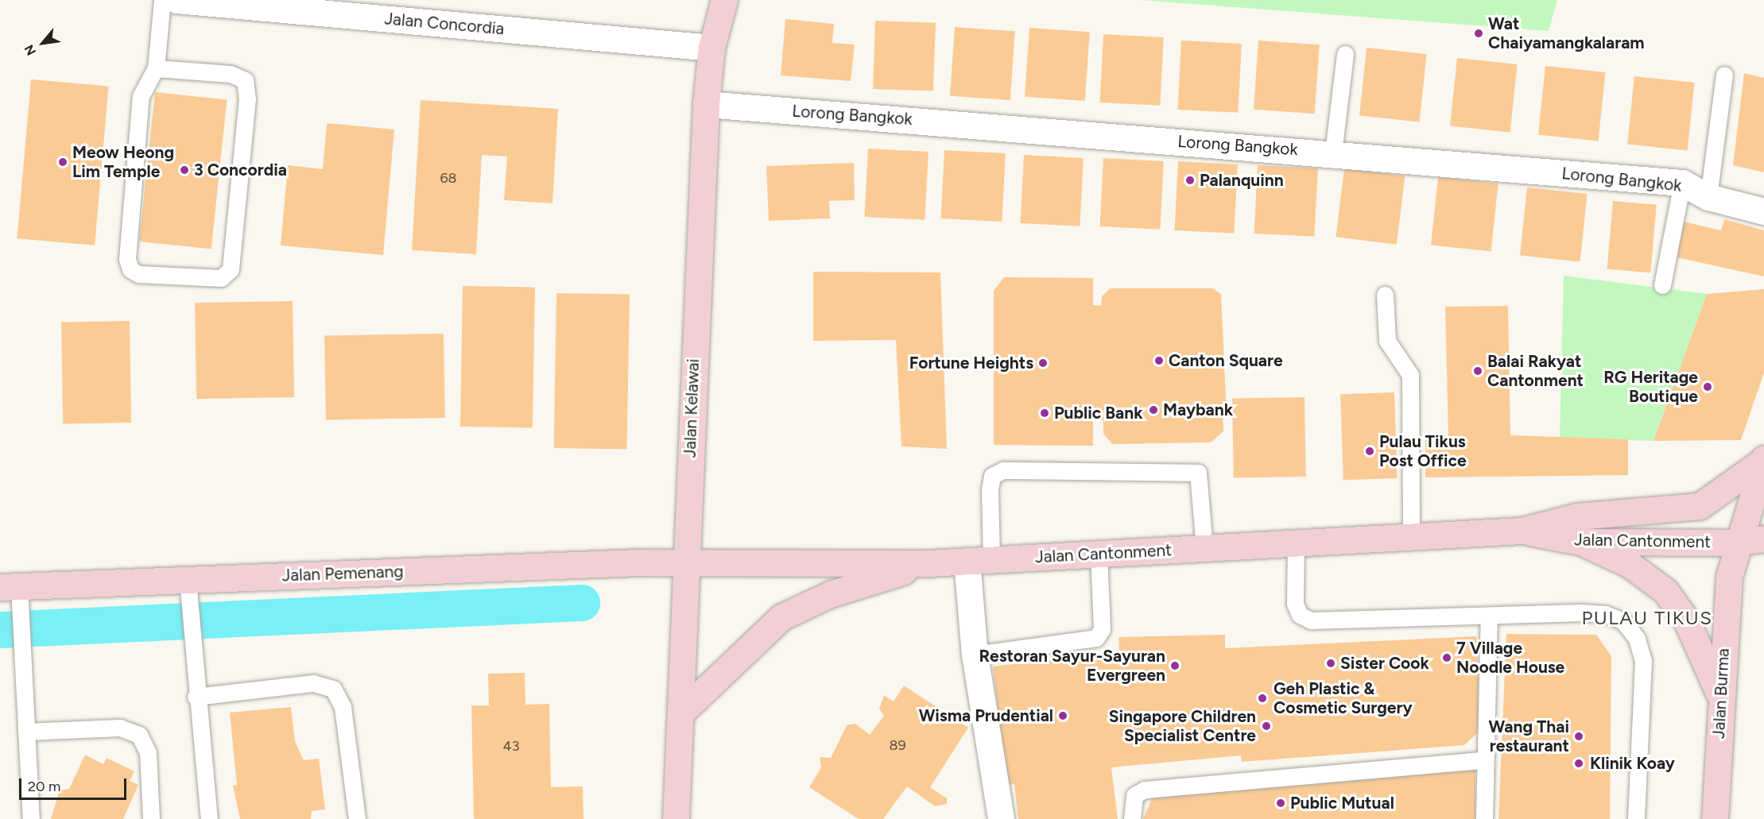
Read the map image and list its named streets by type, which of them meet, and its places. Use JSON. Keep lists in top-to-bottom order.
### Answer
{
  "streets": {
    "main road": [
      "Jalan Kelawai",
      "Jalan Cantonment",
      "Jalan Pemenang",
      "Jalan Burma"
    ],
    "street": ["Jalan Concordia", "Lorong Bangkok"]
  },
  "crossings": [
    ["Jalan Concordia", "Jalan Kelawai"],
    ["Lorong Bangkok", "Jalan Kelawai"],
    ["Jalan Kelawai", "Jalan Cantonment"],
    ["Jalan Kelawai", "Jalan Pemenang"],
    ["Jalan Cantonment", "Jalan Pemenang"],
    ["Jalan Cantonment", "Jalan Burma"]
  ],
  "districts": ["PULAU TIKUS"],
  "places": [
    "Wat Chaiyamangkalaram",
    "Meow Heong Lim Temple",
    "3 Concordia",
    "Palanquinn",
    "Canton Square",
    "Fortune Heights",
    "Balai Rakyat Cantonment",
    "RG Heritage Boutique",
    "Maybank",
    "Public Bank",
    "Pulau Tikus Post Office",
    "7 Village Noodle House",
    "Sister Cook",
    "Restoran Sayur-Sayuran Evergreen",
    "Geh Plastic & Cosmetic Surgery",
    "Wisma Prudential",
    "Singapore Children Specialist Centre",
    "Wang Thai restaurant",
    "Klinik Koay",
    "Public Mutual"
  ],
  "house_numbers": ["68", "89", "43"],
  "scale_bar": "20 m",
  "north": "bottom left"
}
